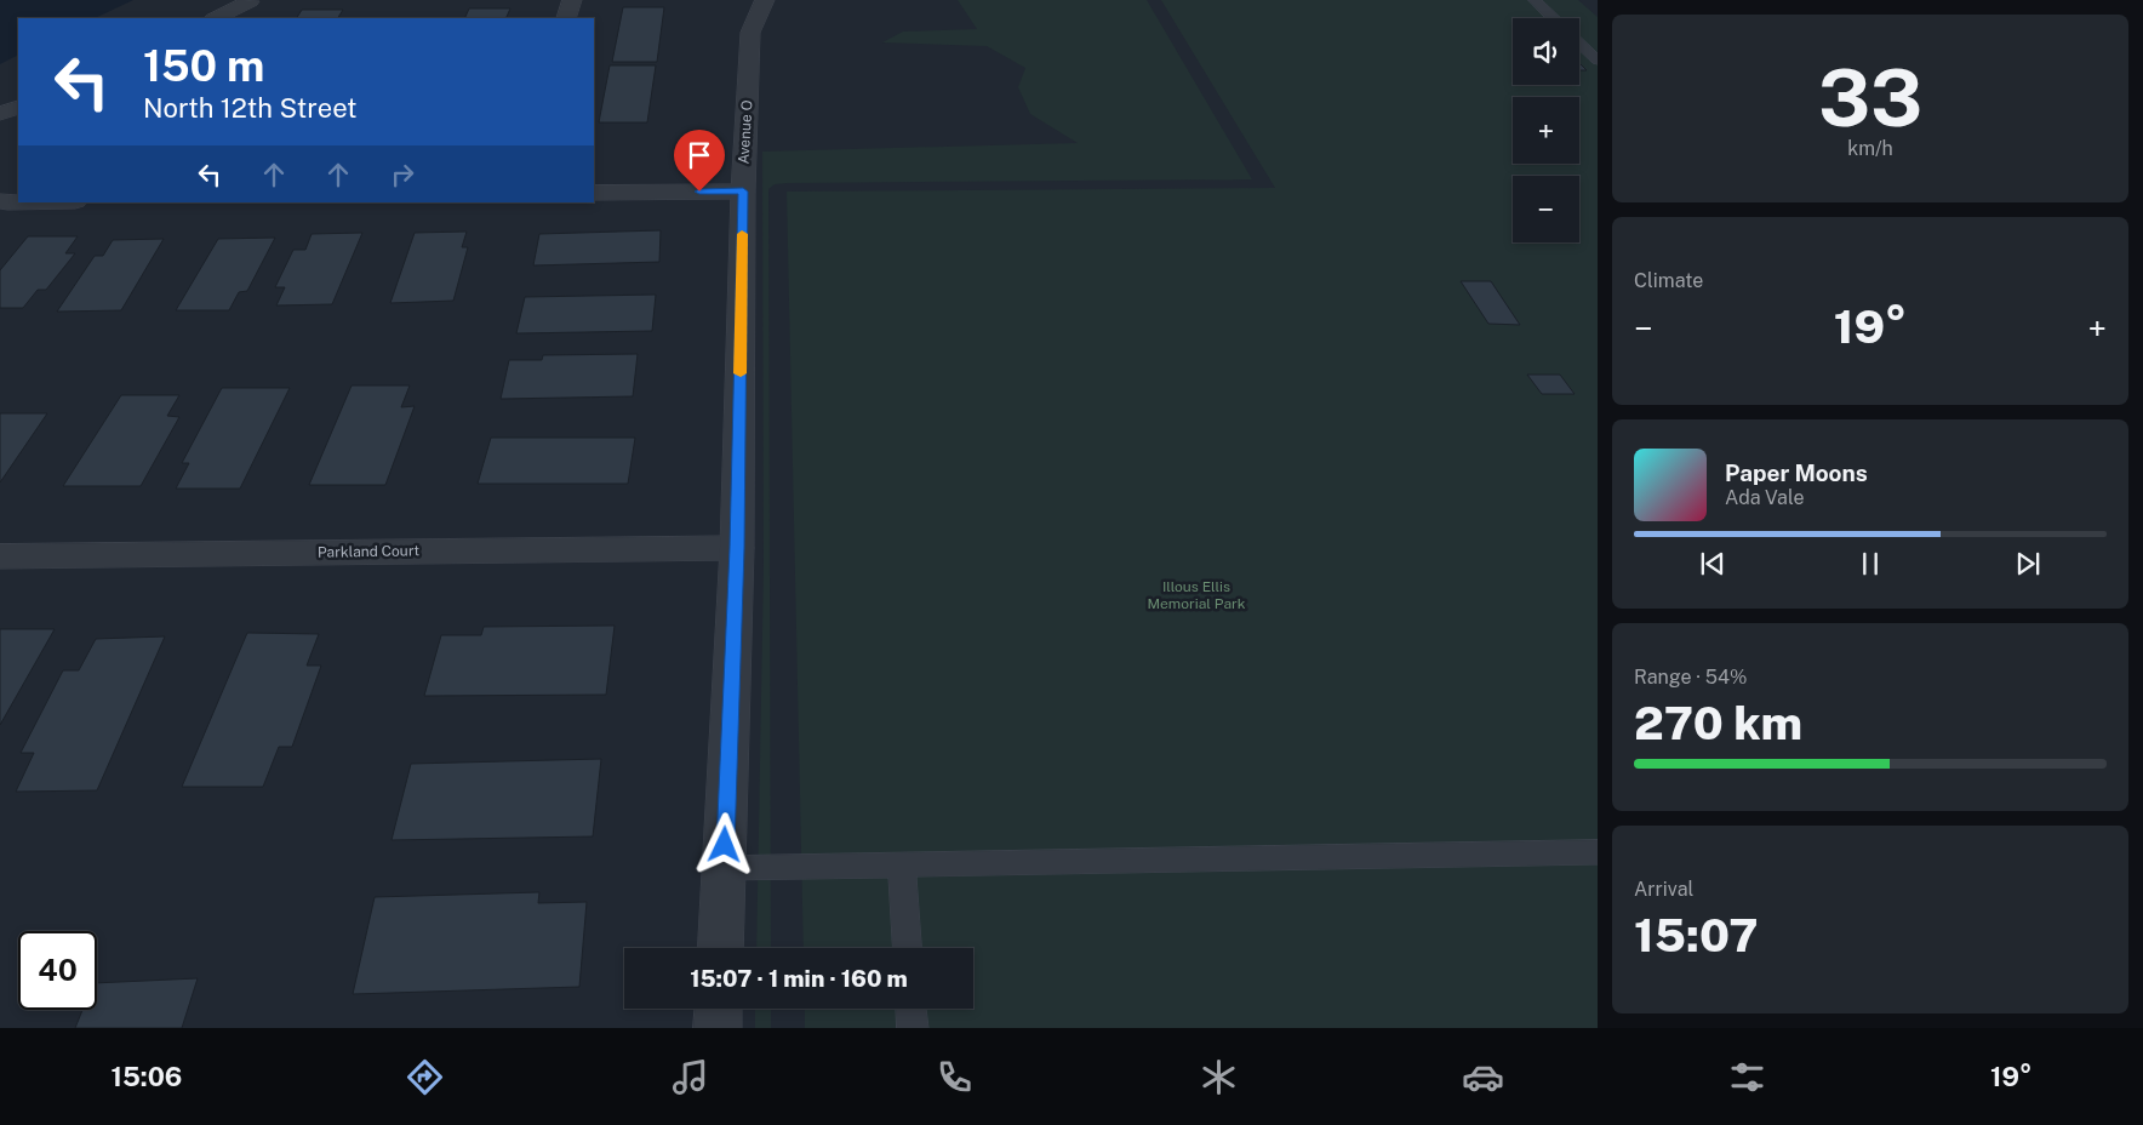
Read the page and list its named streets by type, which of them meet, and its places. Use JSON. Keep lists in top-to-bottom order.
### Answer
{
  "streets": {
    "street": ["Avenue O", "Parkland Court"]
  },
  "crossings": [
    ["Avenue O", "Parkland Court"]
  ],
  "parks": ["Illous Ellis Memorial Park"],
  "page": {
    "tile": [
      ["33", "km/h"],
      "Climate",
      ["Range · 54%", "270 km"],
      ["Arrival", "15:07"]
    ],
    "map_buttons": ["+", "−"],
    "turn": ["150 m", "North 12th Street"],
    "heat": ["−", "19°", "+"],
    "song": ["Paper Moons", "Ada Vale"],
    "limit": "40",
    "trip": "15:07 · 1 min · 160 m",
    "tabs": ["15:06", "19°"]
  }
}
